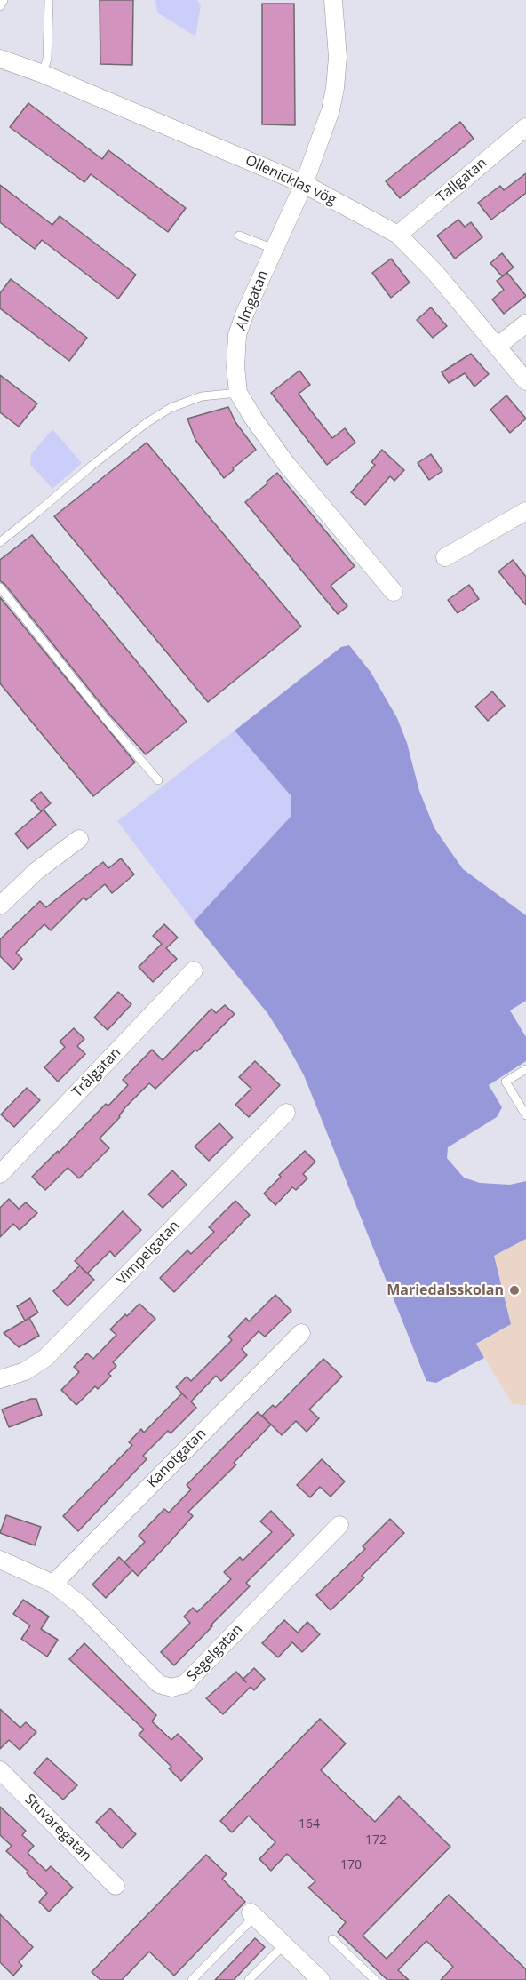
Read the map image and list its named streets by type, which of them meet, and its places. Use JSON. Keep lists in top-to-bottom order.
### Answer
{
  "streets": {
    "street": [
      "Ollenicklas vög",
      "Tallgatan",
      "Almgatan",
      "Trålgatan",
      "Vimpelgatan",
      "Kanotgatan",
      "Segelgatan",
      "Stuvaregatan"
    ]
  },
  "crossings": [
    ["Ollenicklas vög", "Tallgatan"],
    ["Ollenicklas vög", "Almgatan"],
    ["Kanotgatan", "Segelgatan"]
  ],
  "places": ["Mariedalsskolan"],
  "house_numbers": ["164", "172", "170"]
}
